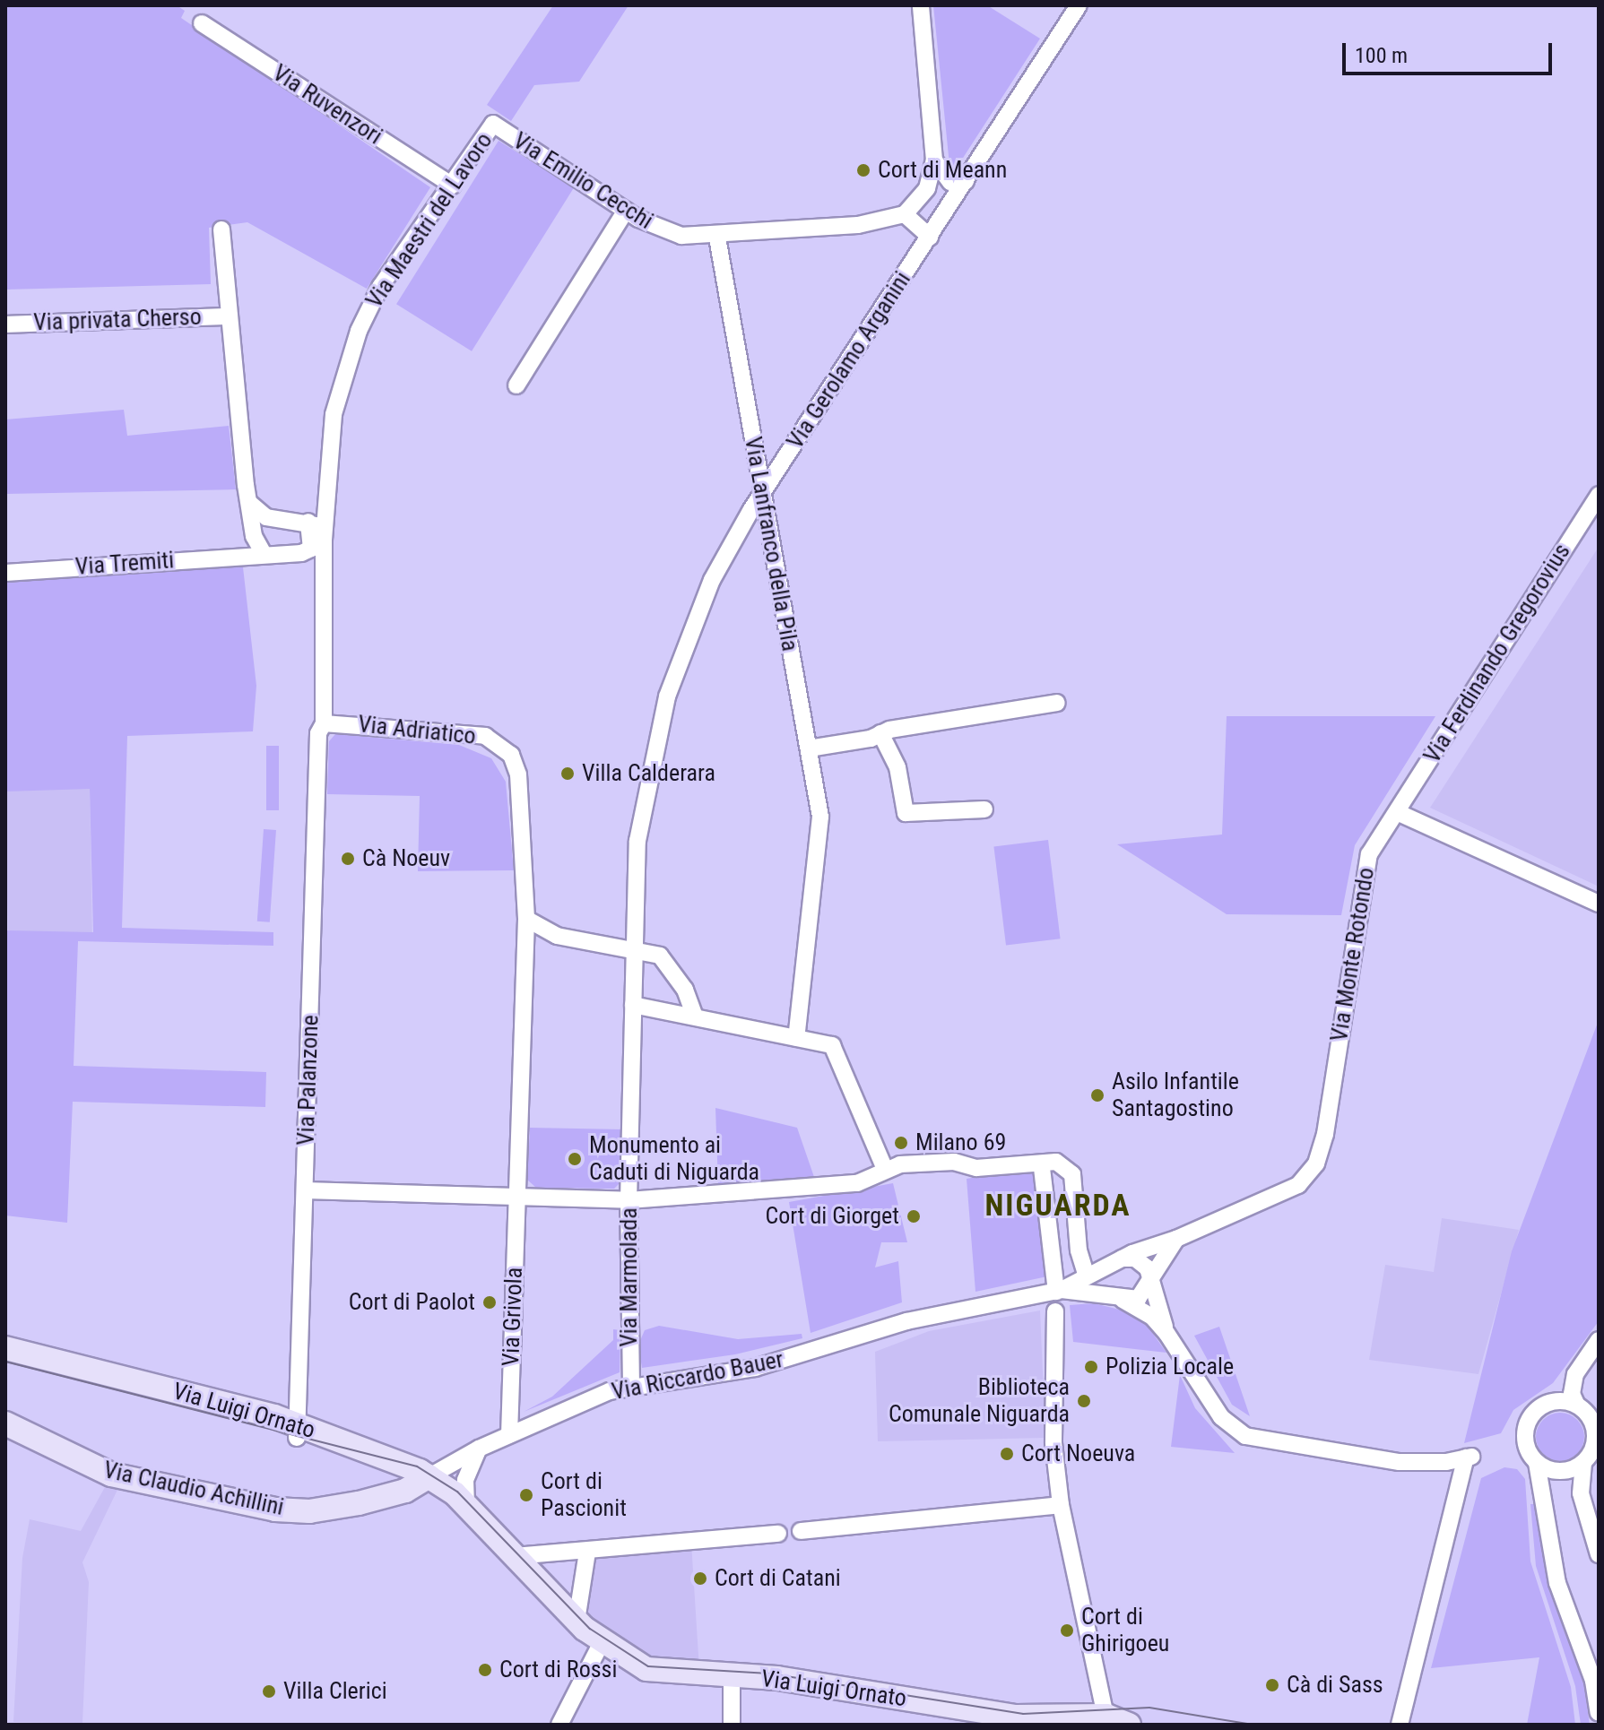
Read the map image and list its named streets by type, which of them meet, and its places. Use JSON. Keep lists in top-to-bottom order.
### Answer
{
  "streets": {
    "main road": ["Via Luigi Ornato", "Via Claudio Achillini"],
    "street": [
      "Via Ruvenzori",
      "Via Emilio Cecchi",
      "Via Maestri del Lavoro",
      "Via privata Cherso",
      "Via Gerolamo Arganini",
      "Via Lanfranco della Pila",
      "Via Tremiti",
      "Via Ferdinando Gregorovius",
      "Via Adriatico",
      "Via Monte Rotondo",
      "Via Palanzone",
      "Via Marmolada",
      "Via Grivola",
      "Via Riccardo Bauer"
    ]
  },
  "crossings": [
    ["Via Ruvenzori", "Via Maestri del Lavoro"],
    ["Via Emilio Cecchi", "Via Maestri del Lavoro"],
    ["Via Emilio Cecchi", "Via Lanfranco della Pila"],
    ["Via Maestri del Lavoro", "Via Adriatico"],
    ["Via Maestri del Lavoro", "Via Palanzone"],
    ["Via Gerolamo Arganini", "Via Lanfranco della Pila"],
    ["Via Gerolamo Arganini", "Via Marmolada"],
    ["Via Ferdinando Gregorovius", "Via Monte Rotondo"],
    ["Via Adriatico", "Via Palanzone"],
    ["Via Adriatico", "Via Grivola"],
    ["Via Monte Rotondo", "Via Riccardo Bauer"],
    ["Via Palanzone", "Via Luigi Ornato"],
    ["Via Marmolada", "Via Riccardo Bauer"],
    ["Via Grivola", "Via Riccardo Bauer"],
    ["Via Riccardo Bauer", "Via Luigi Ornato"],
    ["Via Riccardo Bauer", "Via Claudio Achillini"],
    ["Via Luigi Ornato", "Via Claudio Achillini"]
  ],
  "districts": ["NIGUARDA"],
  "places": [
    "Cort di Meann",
    "Villa Calderara",
    "Cà Noeuv",
    "Asilo Infantile Santagostino",
    "Milano 69",
    "Monumento ai Caduti di Niguarda",
    "Cort di Giorget",
    "Cort di Paolot",
    "Polizia Locale",
    "Biblioteca Comunale Niguarda",
    "Cort Noeuva",
    "Cort di Pascionit",
    "Cort di Catani",
    "Cort di Ghirigoeu",
    "Cort di Rossi",
    "Cà di Sass",
    "Villa Clerici"
  ],
  "scale_bar": "100 m"
}
